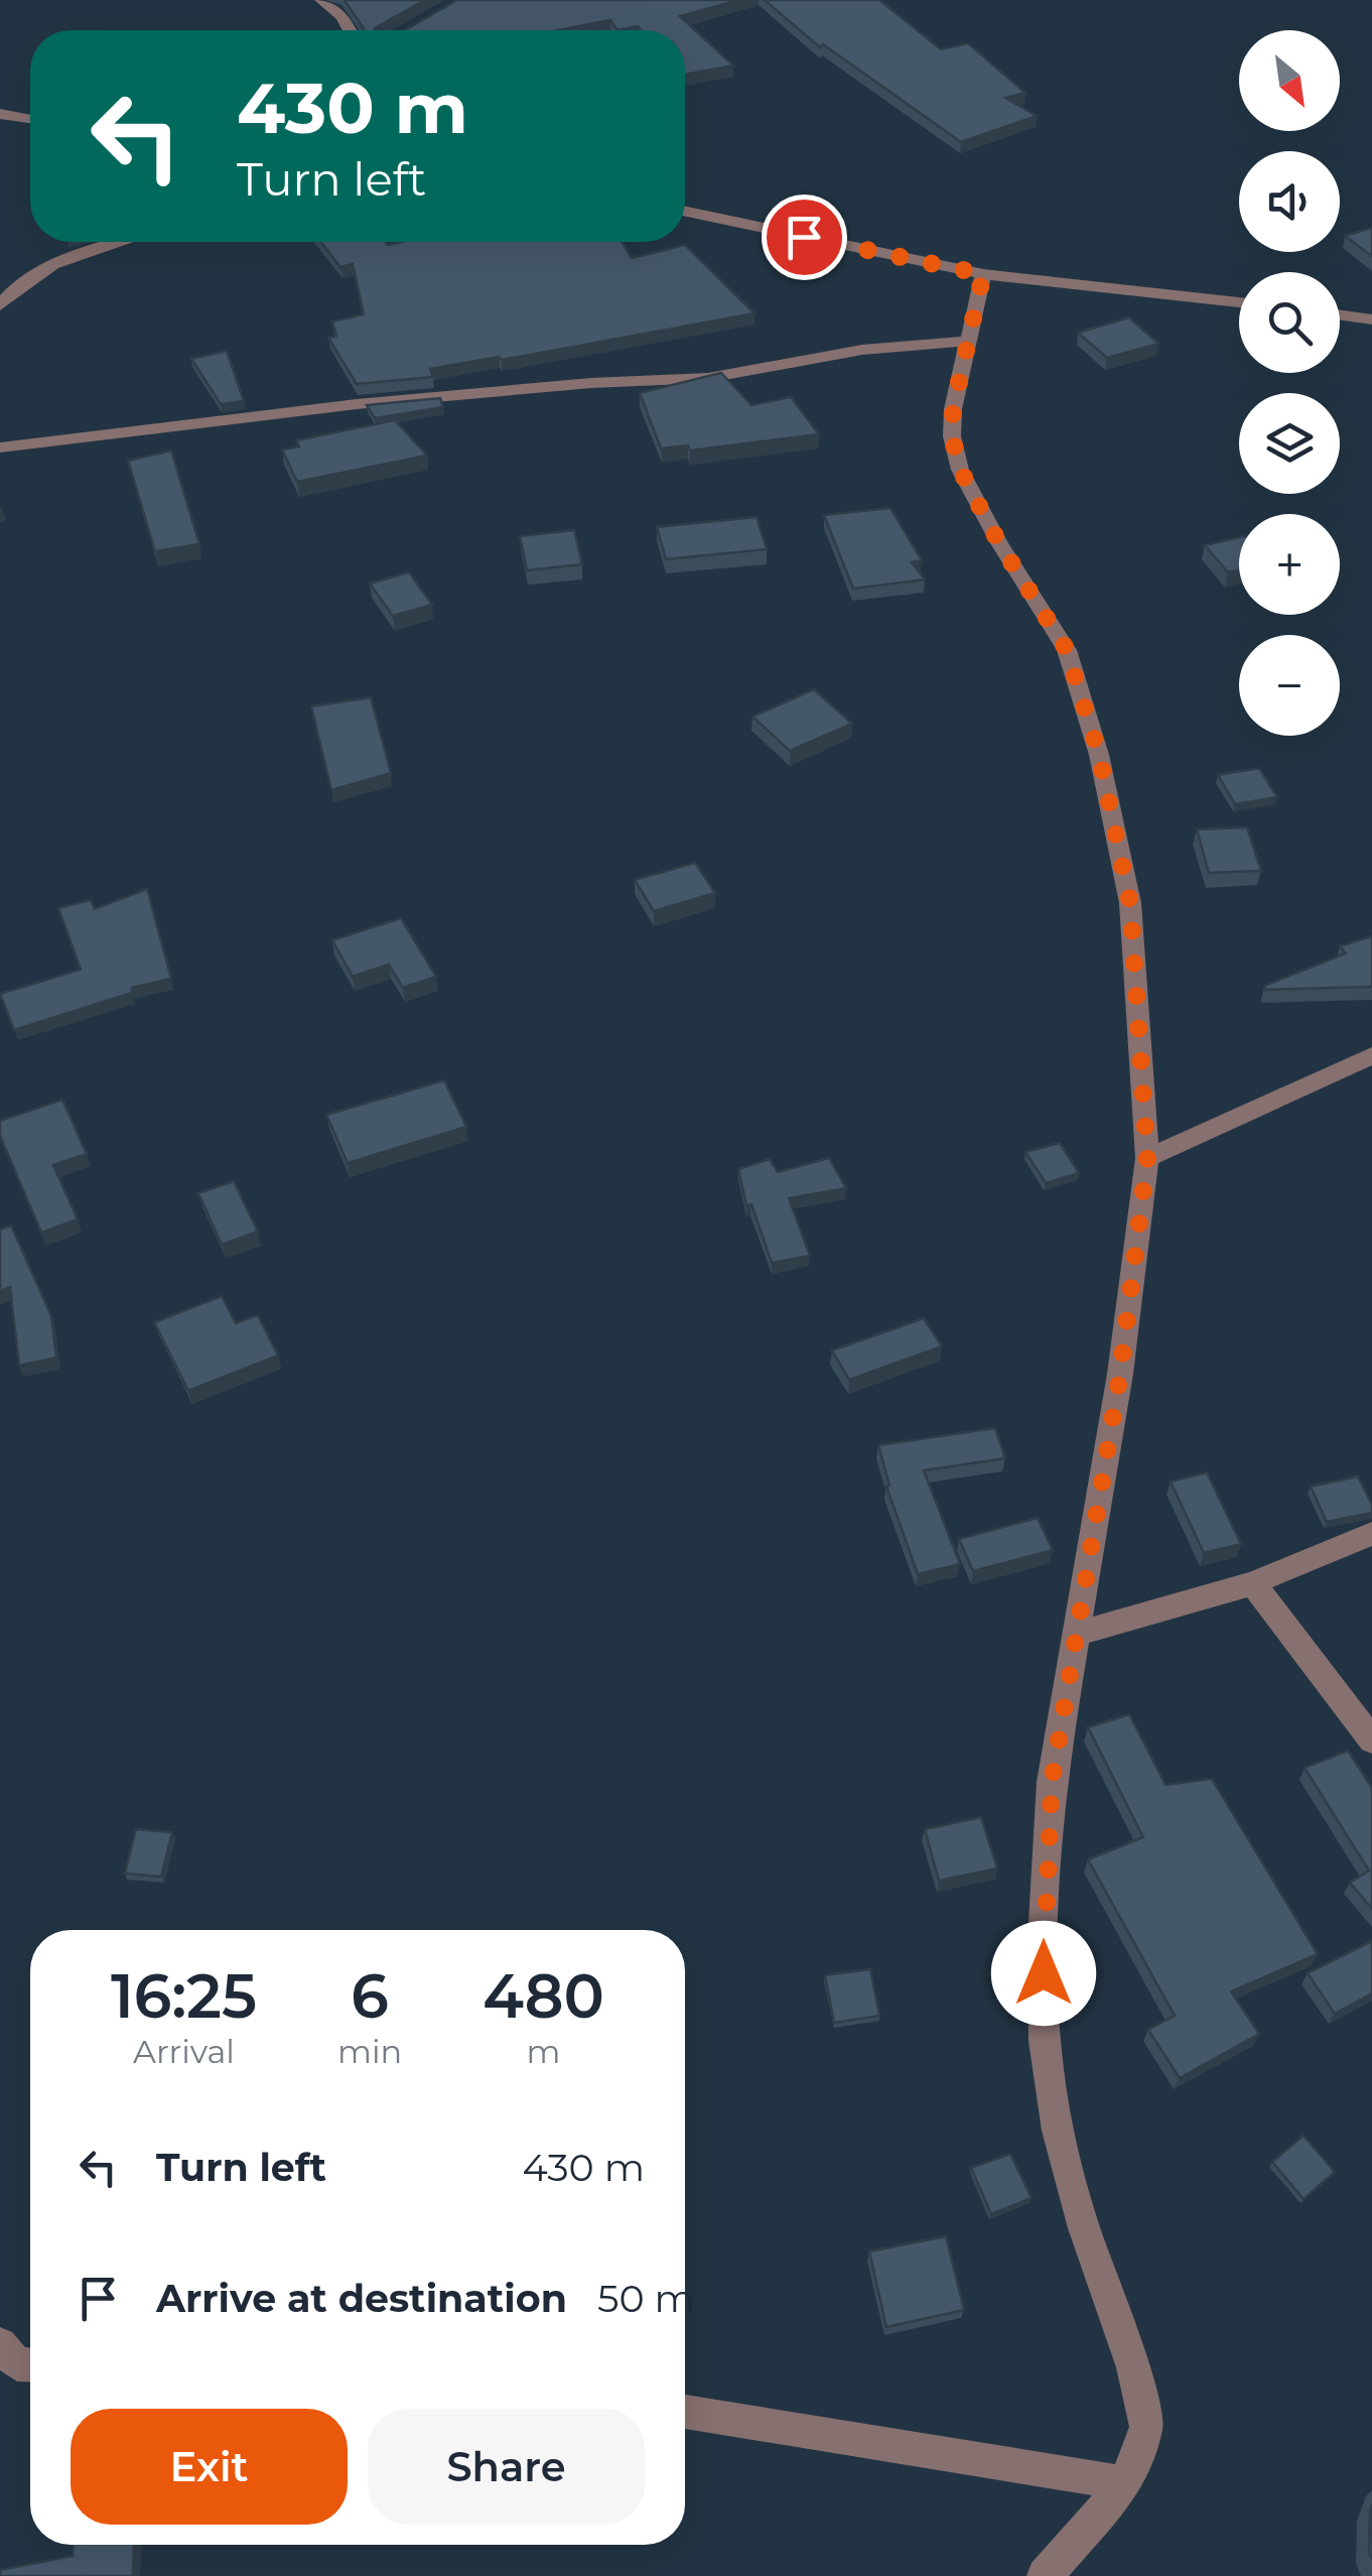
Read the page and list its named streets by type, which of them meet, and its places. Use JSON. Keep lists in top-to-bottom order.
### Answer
{
  "north": "bottom right",
  "page": {
    "map_buttons": ["+", "−"],
    "turn": ["430 m", "Turn left"],
    "eta": [
      "16:25",
      "Arrival",
      "6",
      "min",
      "480",
      "m"
    ],
    "list": [
      {
        "name": "Turn left",
        "value": "430 m"
      },
      {
        "name": "Arrive at destination",
        "value": "50 m"
      }
    ],
    "buttons": ["Exit", "Share"]
  }
}
